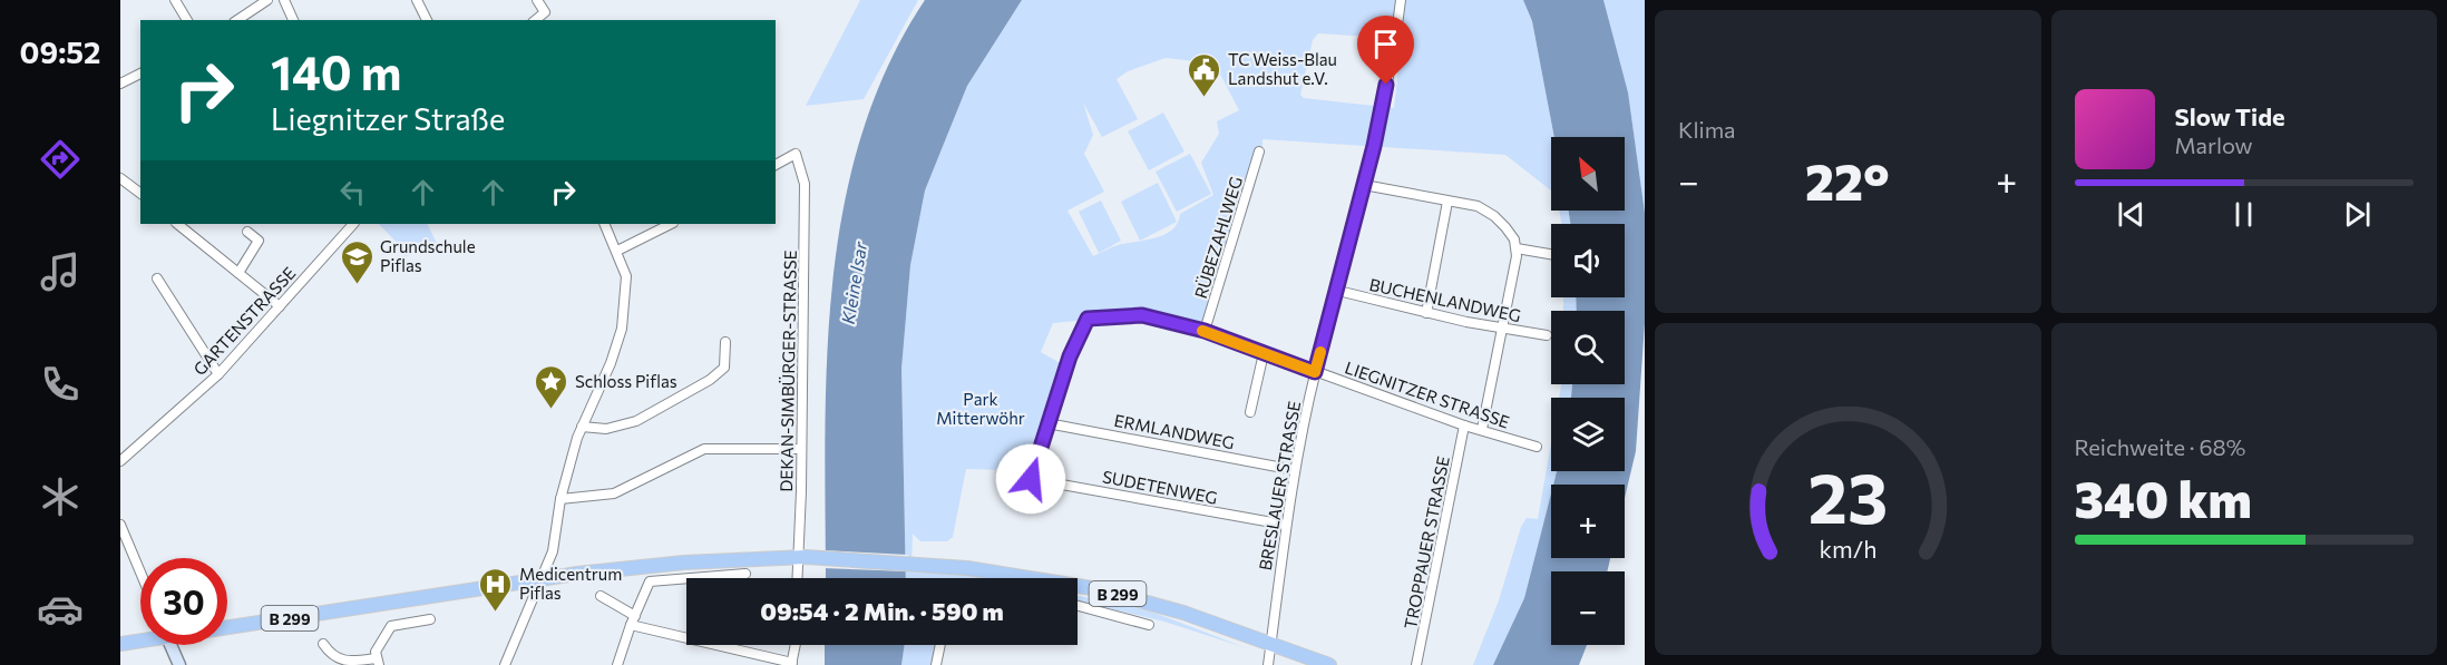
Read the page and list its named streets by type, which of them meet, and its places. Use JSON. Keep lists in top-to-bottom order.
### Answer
{
  "streets": {
    "main road": ["B 299"],
    "street": [
      "RÜBEZAHLWEG",
      "BUCHENLANDWEG",
      "GARTENSTRASSE",
      "DEKAN-SIMBÜRGER-STRASSE",
      "LIEGNITZER STRASSE",
      "ERMLANDWEG",
      "BRESLAUER STRASSE",
      "SUDETENWEG",
      "TROPPAUER STRASSE"
    ]
  },
  "crossings": [
    ["RÜBEZAHLWEG", "LIEGNITZER STRASSE"],
    ["BUCHENLANDWEG", "BRESLAUER STRASSE"],
    ["DEKAN-SIMBÜRGER-STRASSE", "B 299"],
    ["LIEGNITZER STRASSE", "ERMLANDWEG"],
    ["LIEGNITZER STRASSE", "BRESLAUER STRASSE"],
    ["LIEGNITZER STRASSE", "SUDETENWEG"],
    ["LIEGNITZER STRASSE", "TROPPAUER STRASSE"],
    ["ERMLANDWEG", "BRESLAUER STRASSE"],
    ["BRESLAUER STRASSE", "SUDETENWEG"],
    ["BRESLAUER STRASSE", "B 299"]
  ],
  "water": ["Kleine Isar"],
  "parks": ["Park Mitterwöhr"],
  "places": {
    "public building": ["TC Weiss-Blau Landshut e.V."],
    "school or university": ["Grundschule Piflas"],
    "place": ["Schloss Piflas"],
    "hospital": ["Medicentrum Piflas"]
  },
  "north": "top left",
  "page": {
    "tabs": "09:52",
    "tile": [
      "Klima",
      ["Reichweite · 68%", "340 km"]
    ],
    "turn": ["140 m", "Liegnitzer Straße"],
    "song": ["Slow Tide", "Marlow"],
    "map_buttons": ["+", "−"],
    "heat": ["−", "22°", "+"],
    "limit": "30",
    "trip": "09:54 · 2 Min. · 590 m",
    "gauge": ["23", "km/h"]
  }
}
